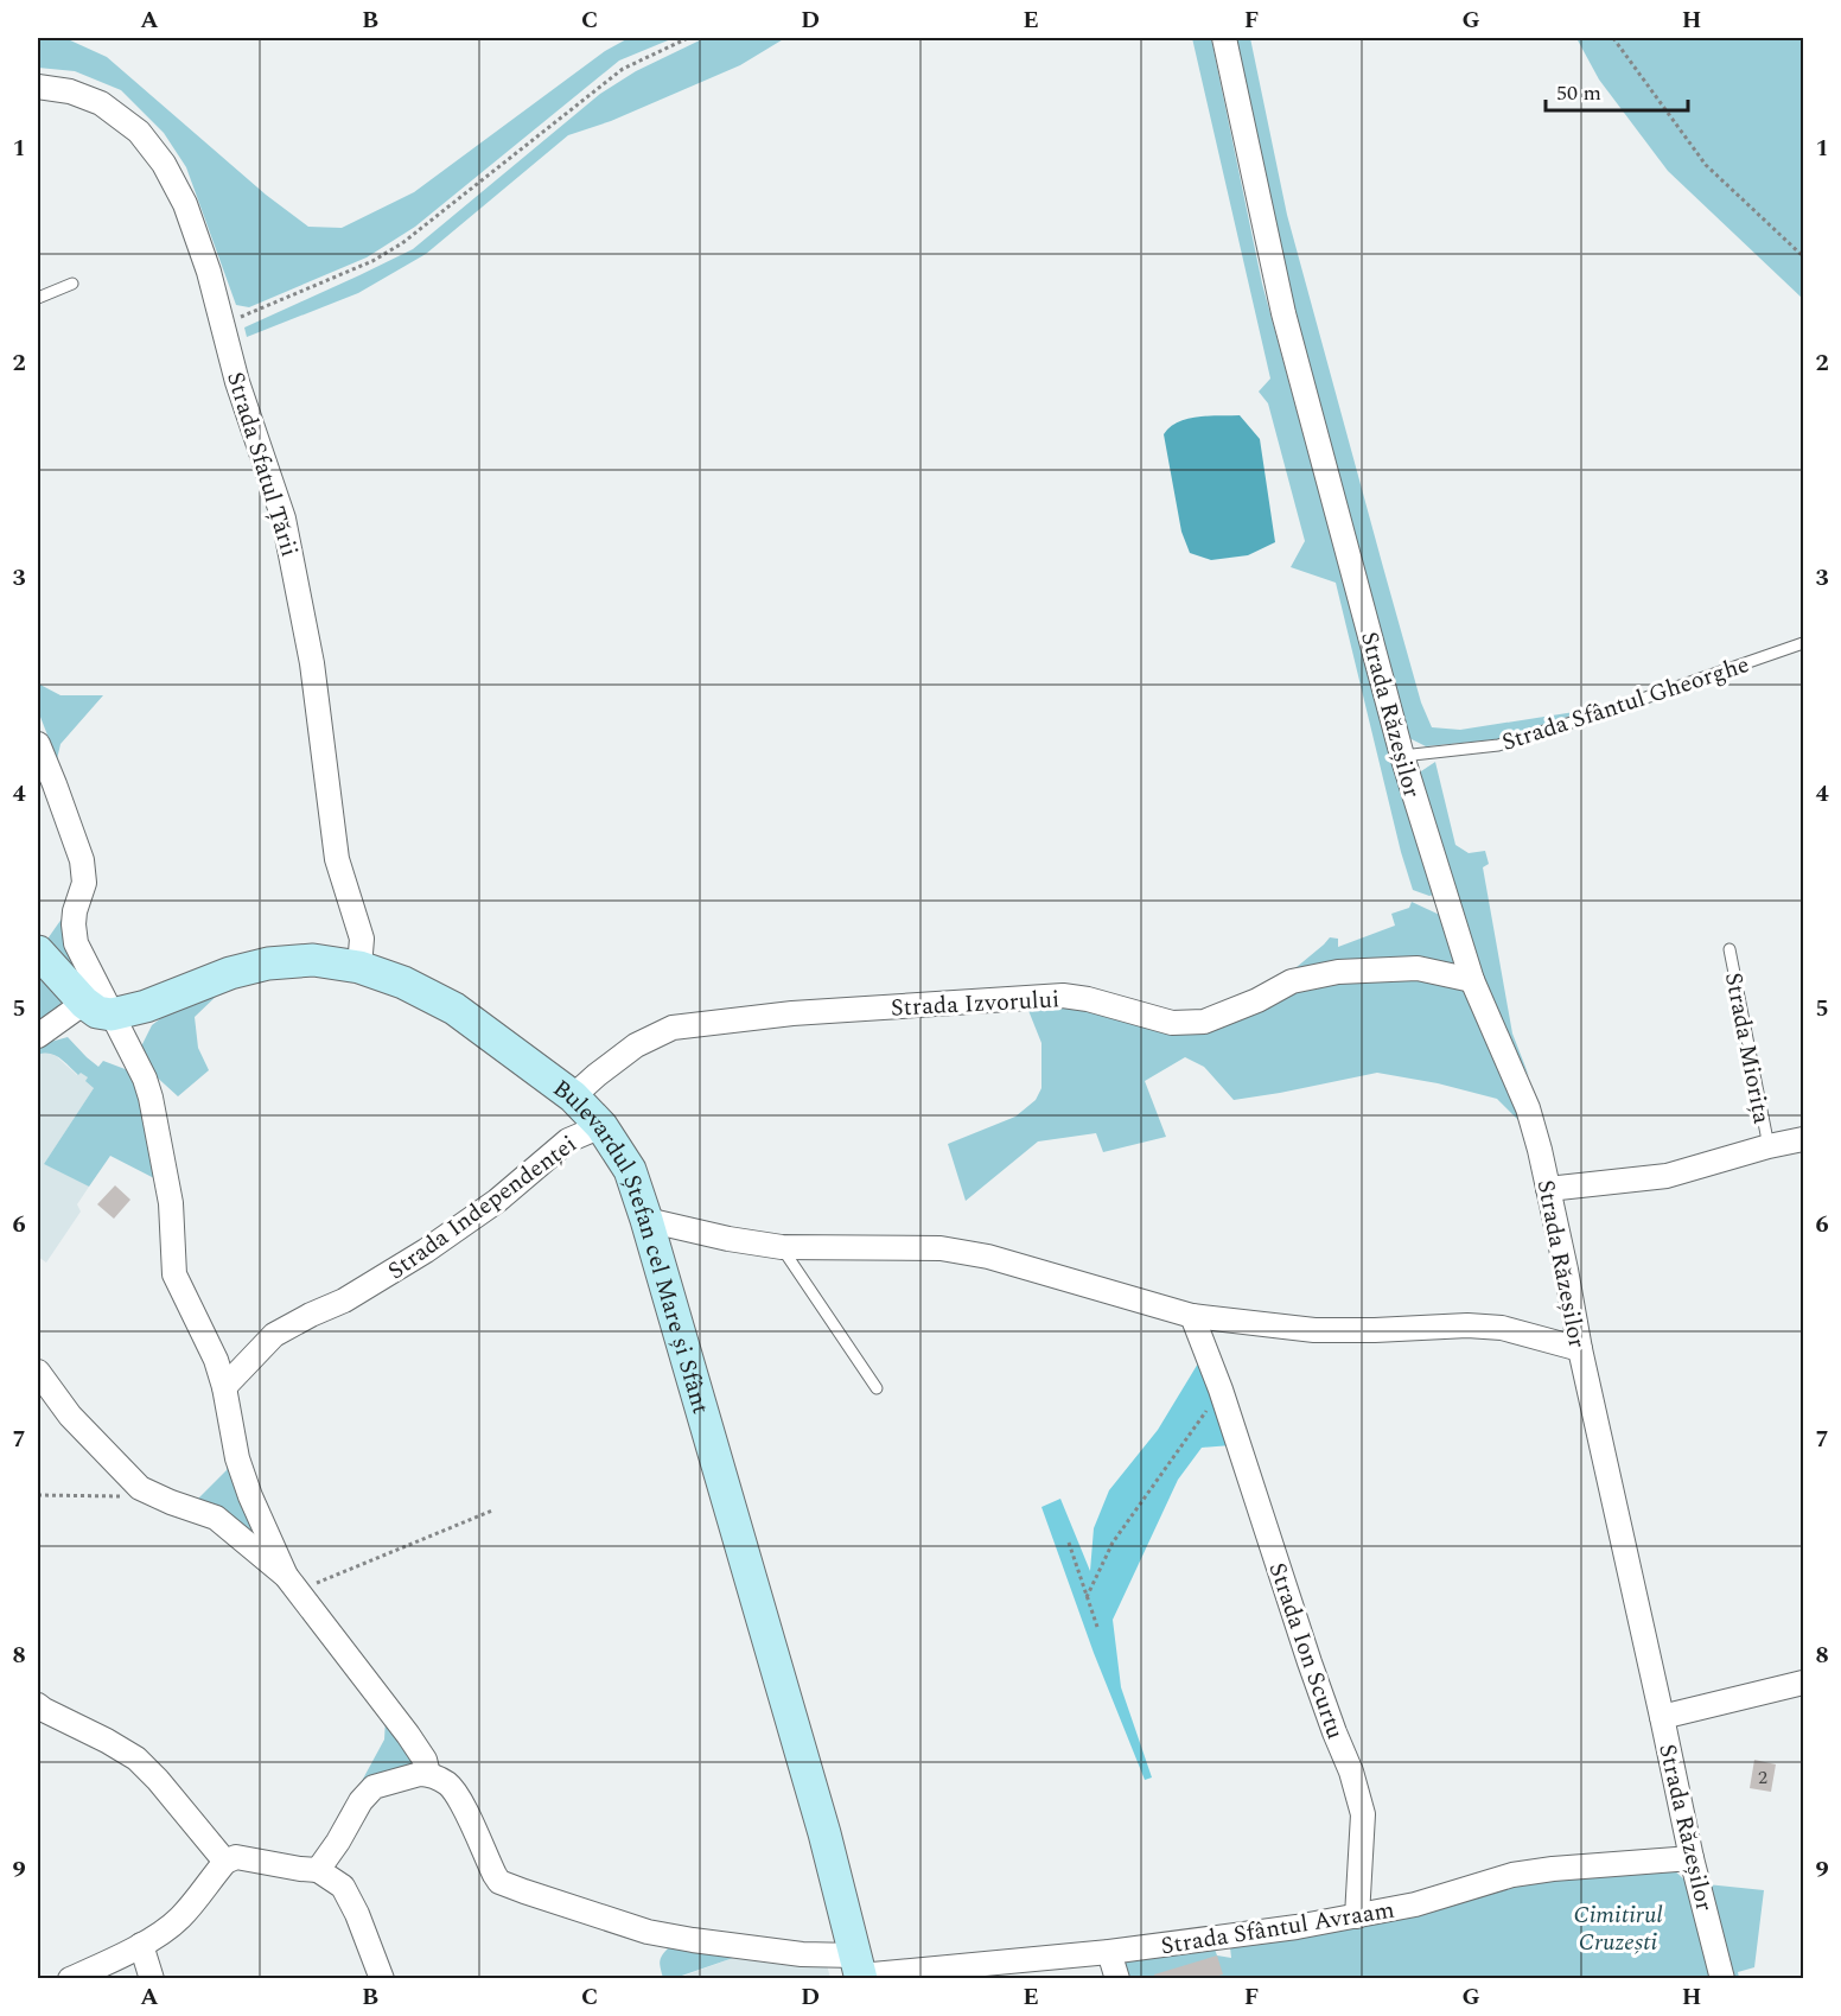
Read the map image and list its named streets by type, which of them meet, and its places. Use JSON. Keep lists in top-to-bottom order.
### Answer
{
  "streets": {
    "street": [
      "Strada Sfatul Țării",
      "Strada Răzeșilor",
      "Strada Izvorului",
      "Strada Miorița",
      "Strada Independenței",
      "Bulevardul Ștefan cel Mare și Sfânt",
      "Strada Ion Scurtu",
      "Strada Sfântul Avraam"
    ],
    "lane": ["Strada Sfântul Gheorghe"]
  },
  "crossings": [
    ["Strada Sfatul Țării", "Bulevardul Ștefan cel Mare și Sfânt"],
    ["Strada Sfântul Gheorghe", "Strada Răzeșilor"],
    ["Strada Răzeșilor", "Strada Izvorului"],
    ["Strada Răzeșilor", "Strada Miorița"],
    ["Strada Răzeșilor", "Strada Sfântul Avraam"],
    ["Strada Izvorului", "Bulevardul Ștefan cel Mare și Sfânt"],
    ["Strada Independenței", "Bulevardul Ștefan cel Mare și Sfânt"],
    ["Bulevardul Ștefan cel Mare și Sfânt", "Strada Sfântul Avraam"],
    ["Strada Ion Scurtu", "Strada Sfântul Avraam"]
  ],
  "parks": ["Cimitirul Cruzești"],
  "house_numbers": ["2"],
  "scale_bar": "50 m",
  "grid": {
    "columns": [
      "A",
      "B",
      "C",
      "D",
      "E",
      "F",
      "G",
      "H"
    ],
    "rows": [
      "1",
      "2",
      "3",
      "4",
      "5",
      "6",
      "7",
      "8",
      "9"
    ]
  }
}
